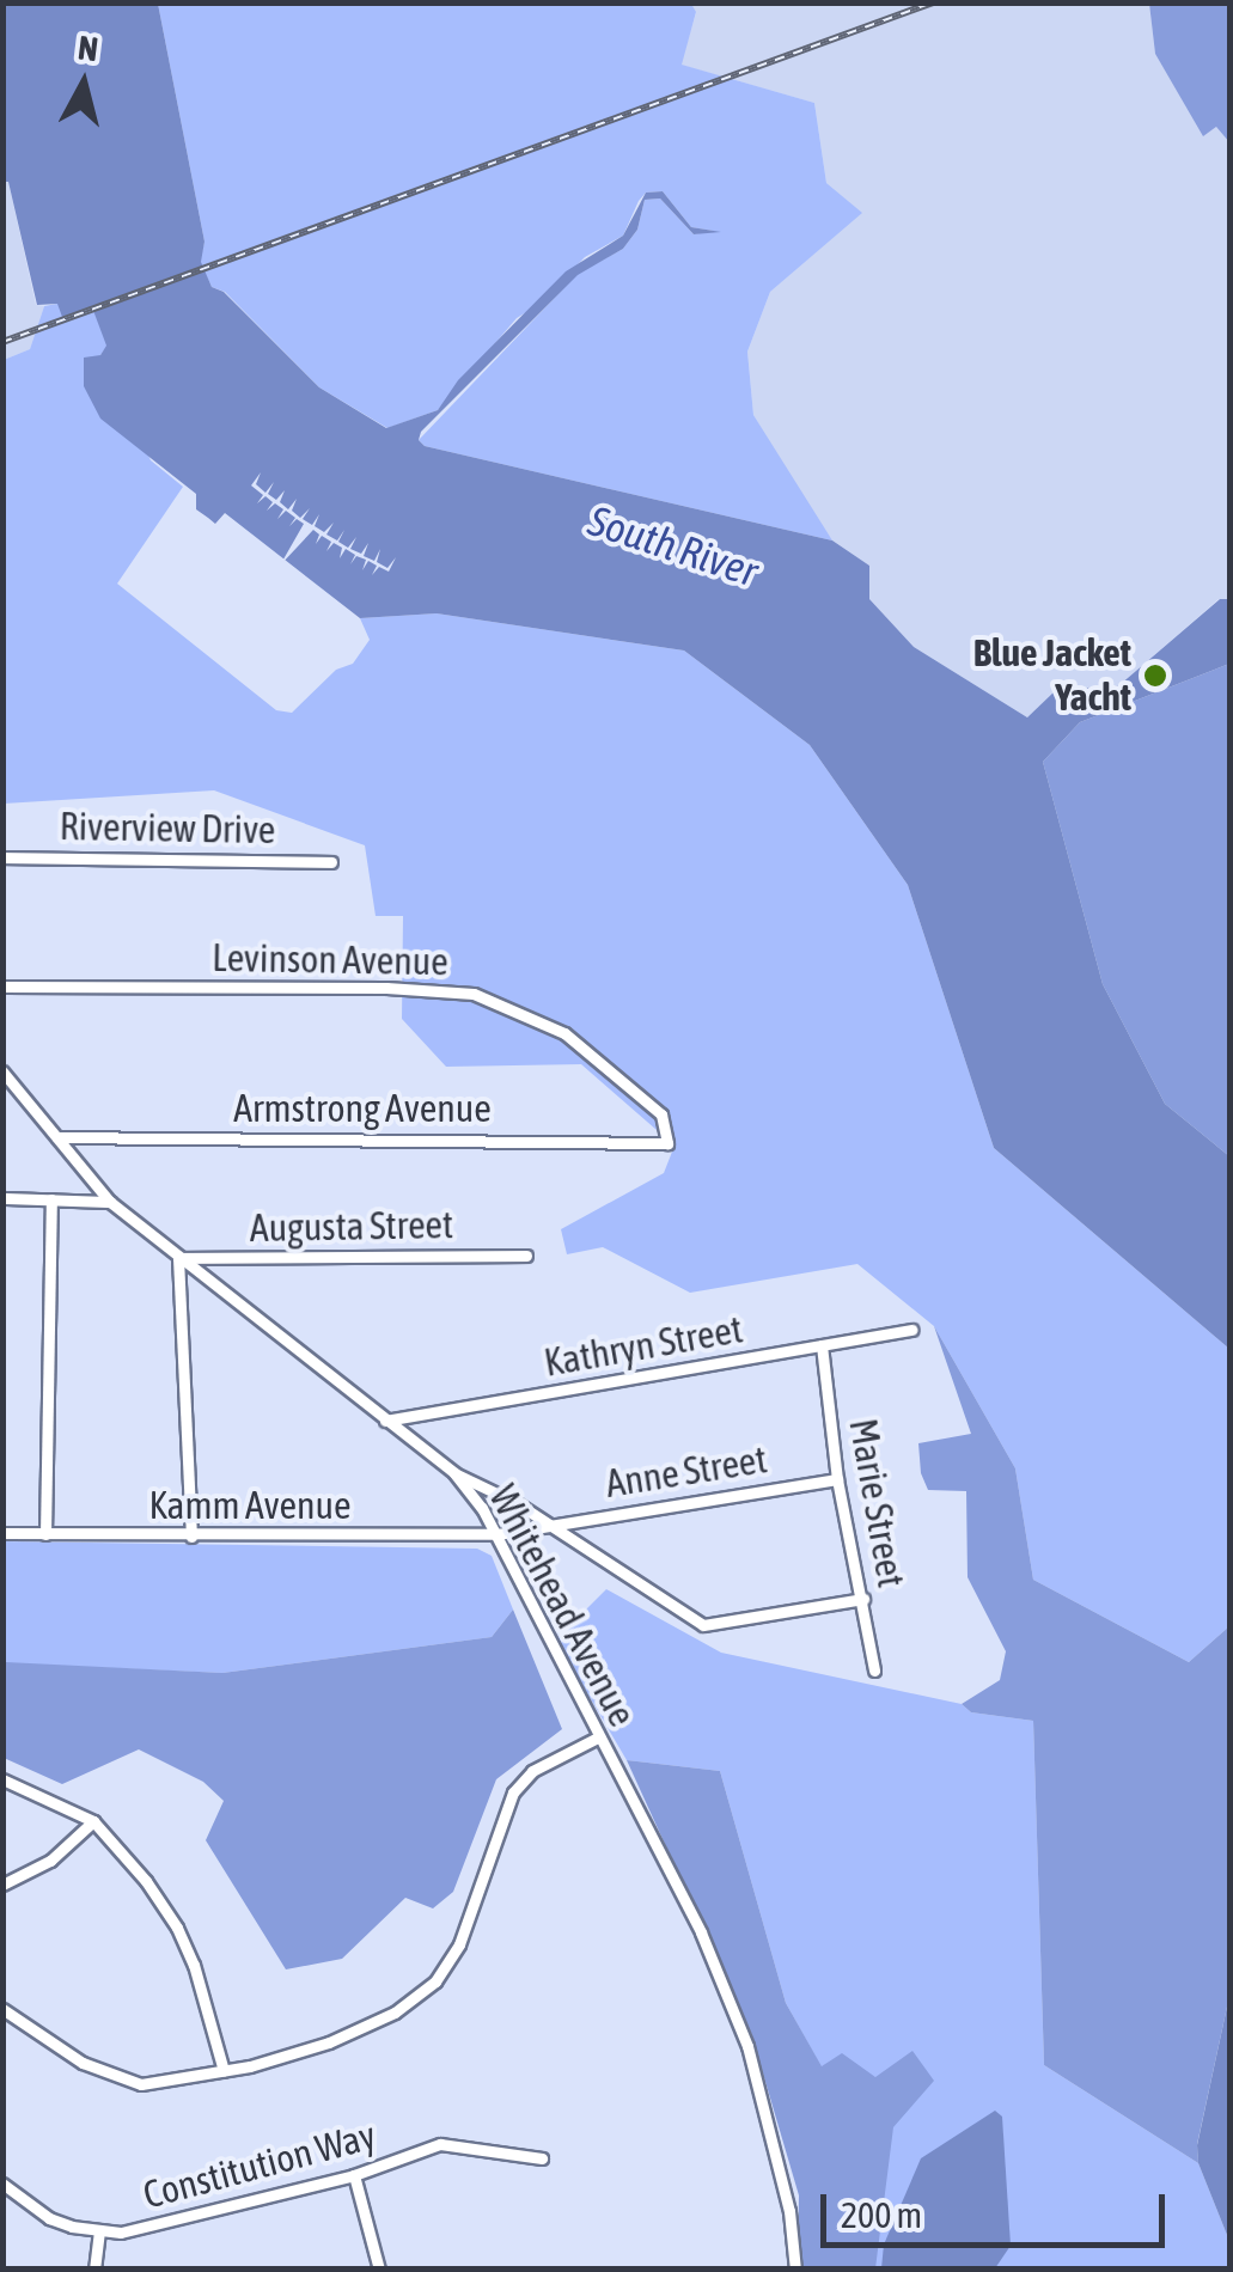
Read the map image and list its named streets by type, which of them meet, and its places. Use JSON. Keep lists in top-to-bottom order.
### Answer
{
  "streets": {
    "street": [
      "Riverview Drive",
      "Levinson Avenue",
      "Armstrong Avenue",
      "Augusta Street",
      "Kathryn Street",
      "Anne Street",
      "Marie Street",
      "Kamm Avenue",
      "Whitehead Avenue",
      "Constitution Way"
    ]
  },
  "crossings": [
    ["Levinson Avenue", "Armstrong Avenue"],
    ["Armstrong Avenue", "Whitehead Avenue"],
    ["Augusta Street", "Whitehead Avenue"],
    ["Kathryn Street", "Marie Street"],
    ["Kathryn Street", "Whitehead Avenue"],
    ["Anne Street", "Marie Street"],
    ["Anne Street", "Kamm Avenue"],
    ["Anne Street", "Whitehead Avenue"],
    ["Kamm Avenue", "Whitehead Avenue"]
  ],
  "water": ["South River"],
  "places": ["Blue Jacket Yacht"],
  "scale_bar": "200 m",
  "north": "top"
}
